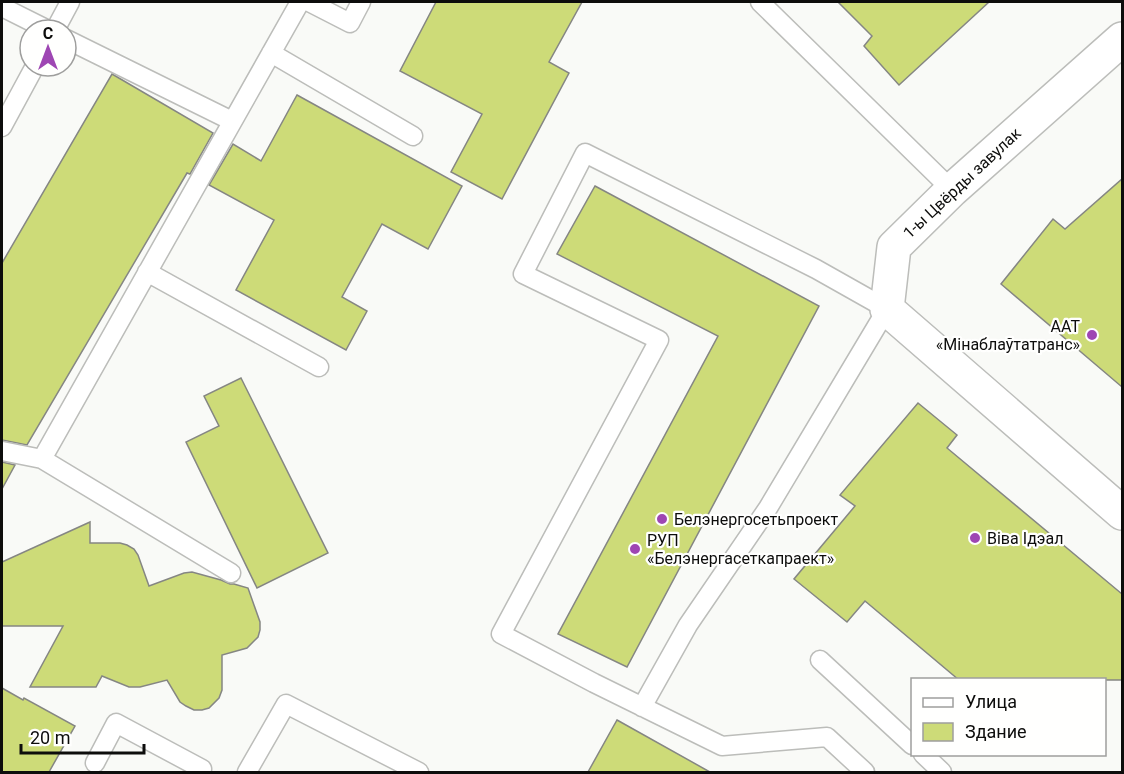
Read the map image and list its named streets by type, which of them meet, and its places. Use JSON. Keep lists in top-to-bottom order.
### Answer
{
  "streets": {
    "street": ["1-ы Цвёрды завулак"]
  },
  "places": [
    "ААТ «Мінаблаўтатранс»",
    "Белэнергосетьпроект",
    "Віва Ідэал",
    "РУП «Белэнергасеткапраект»"
  ],
  "legend": ["Улица", "Здание"],
  "scale_bar": "20 m",
  "north": "top"
}
